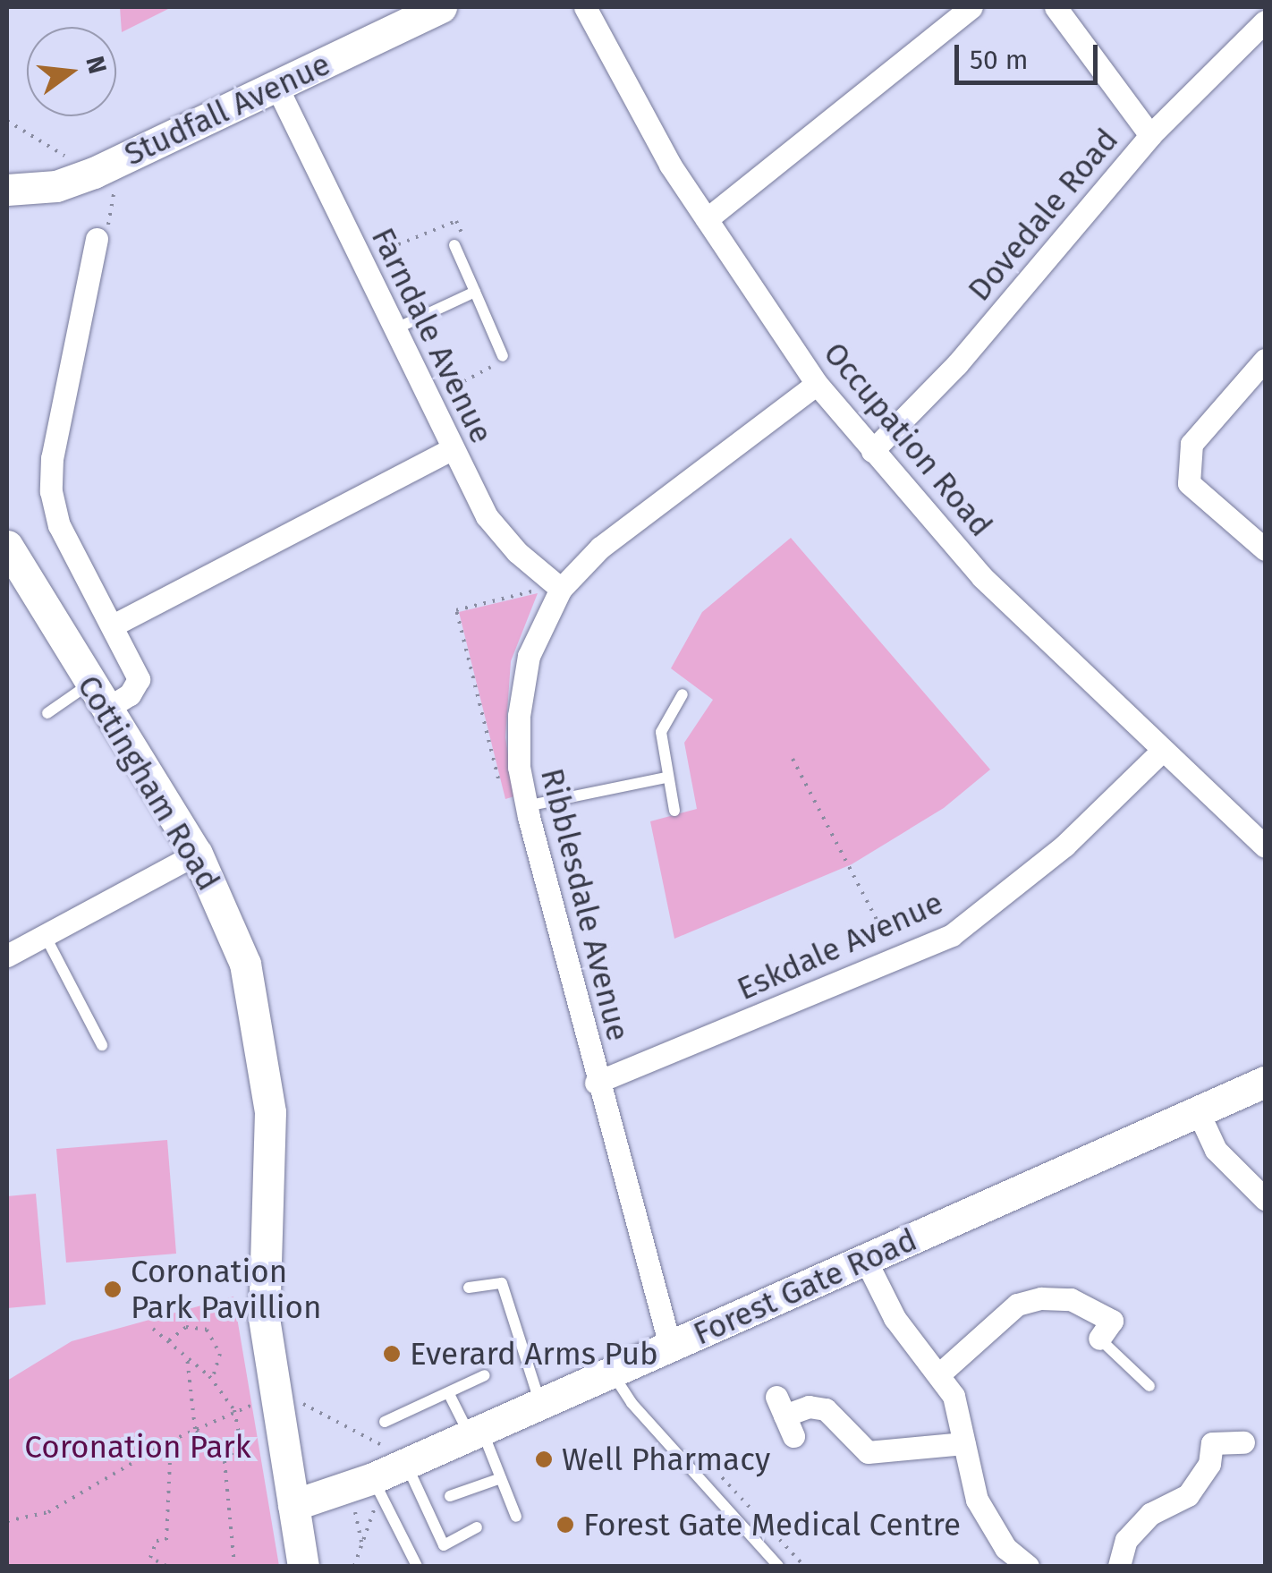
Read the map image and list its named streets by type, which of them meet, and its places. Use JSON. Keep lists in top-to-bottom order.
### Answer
{
  "streets": {
    "street": [
      "Studfall Avenue",
      "Dovedale Road",
      "Farndale Avenue",
      "Occupation Road",
      "Cottingham Road",
      "Ribblesdale Avenue",
      "Eskdale Avenue",
      "Forest Gate Road"
    ]
  },
  "crossings": [
    ["Studfall Avenue", "Farndale Avenue"],
    ["Dovedale Road", "Occupation Road"],
    ["Farndale Avenue", "Ribblesdale Avenue"],
    ["Occupation Road", "Ribblesdale Avenue"],
    ["Occupation Road", "Eskdale Avenue"],
    ["Cottingham Road", "Forest Gate Road"],
    ["Ribblesdale Avenue", "Eskdale Avenue"],
    ["Ribblesdale Avenue", "Forest Gate Road"]
  ],
  "parks": ["Coronation Park"],
  "places": [
    "Coronation Park Pavillion",
    "Everard Arms Pub",
    "Well Pharmacy",
    "Forest Gate Medical Centre"
  ],
  "scale_bar": "50 m",
  "north": "right"
}
